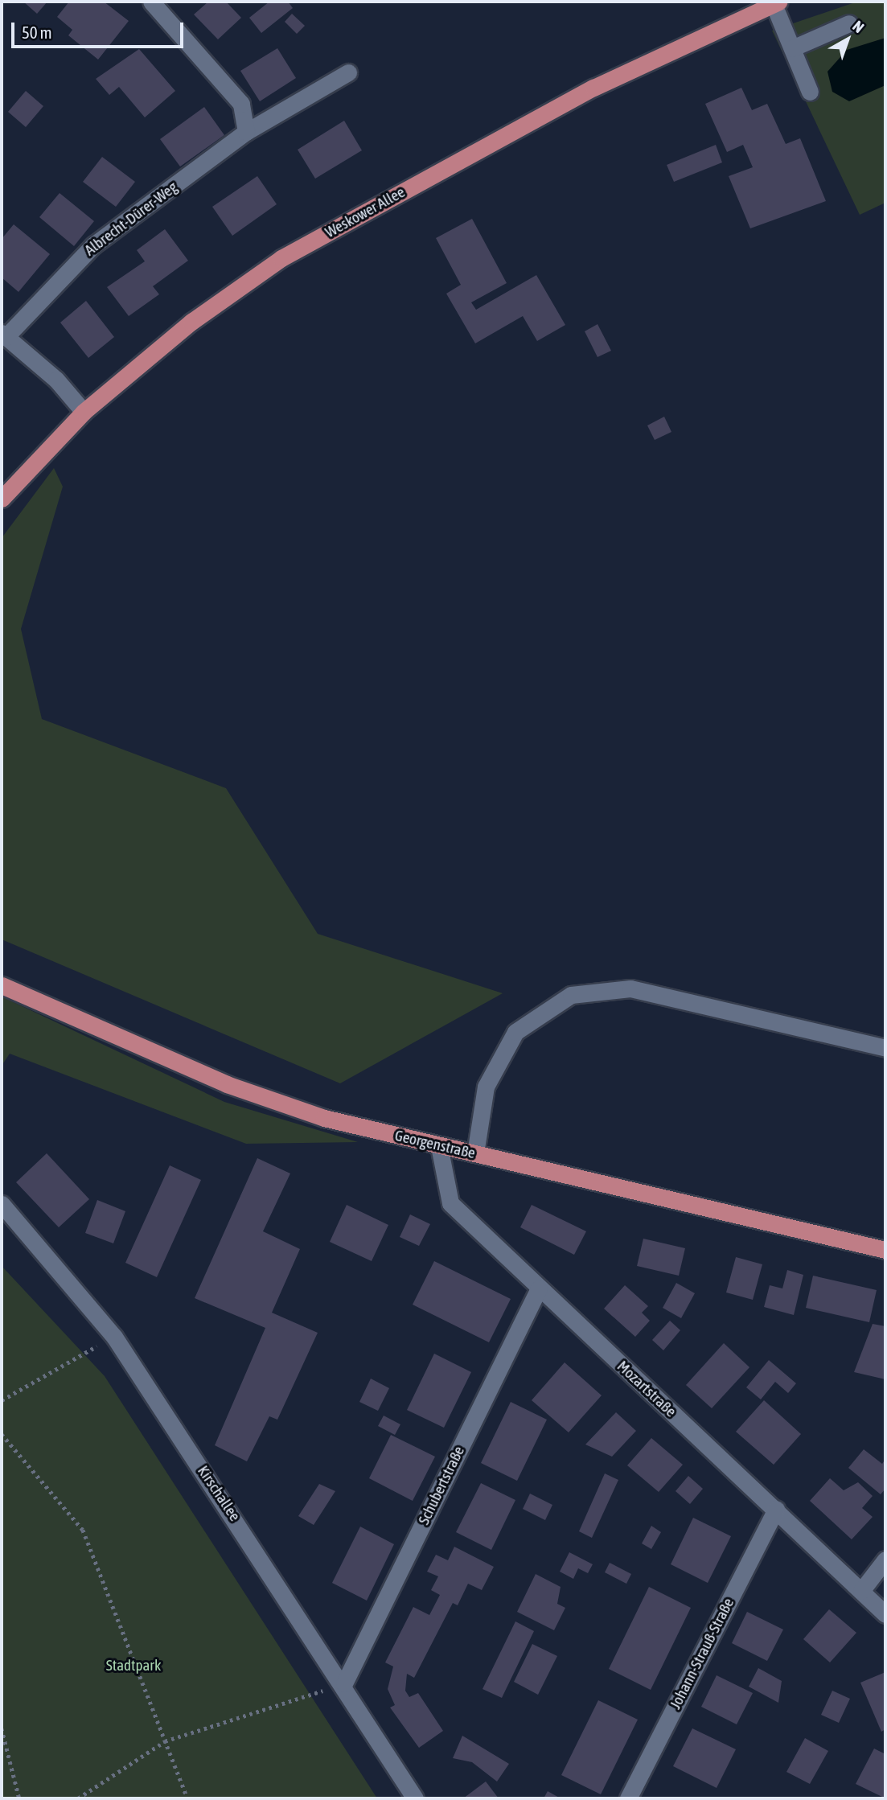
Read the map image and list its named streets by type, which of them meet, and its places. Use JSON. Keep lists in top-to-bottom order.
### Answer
{
  "streets": {
    "main road": ["Weskower Allee", "Georgenstraße"],
    "street": [
      "Albrecht-Dürer-Weg",
      "Mozartstraße",
      "Schubertstraße",
      "Kirschallee",
      "Johann-Strauß-Straße"
    ]
  },
  "crossings": [
    ["Georgenstraße", "Mozartstraße"],
    ["Mozartstraße", "Schubertstraße"],
    ["Mozartstraße", "Johann-Strauß-Straße"],
    ["Schubertstraße", "Kirschallee"]
  ],
  "parks": ["Stadtpark"],
  "scale_bar": "50 m",
  "north": "top right"
}
